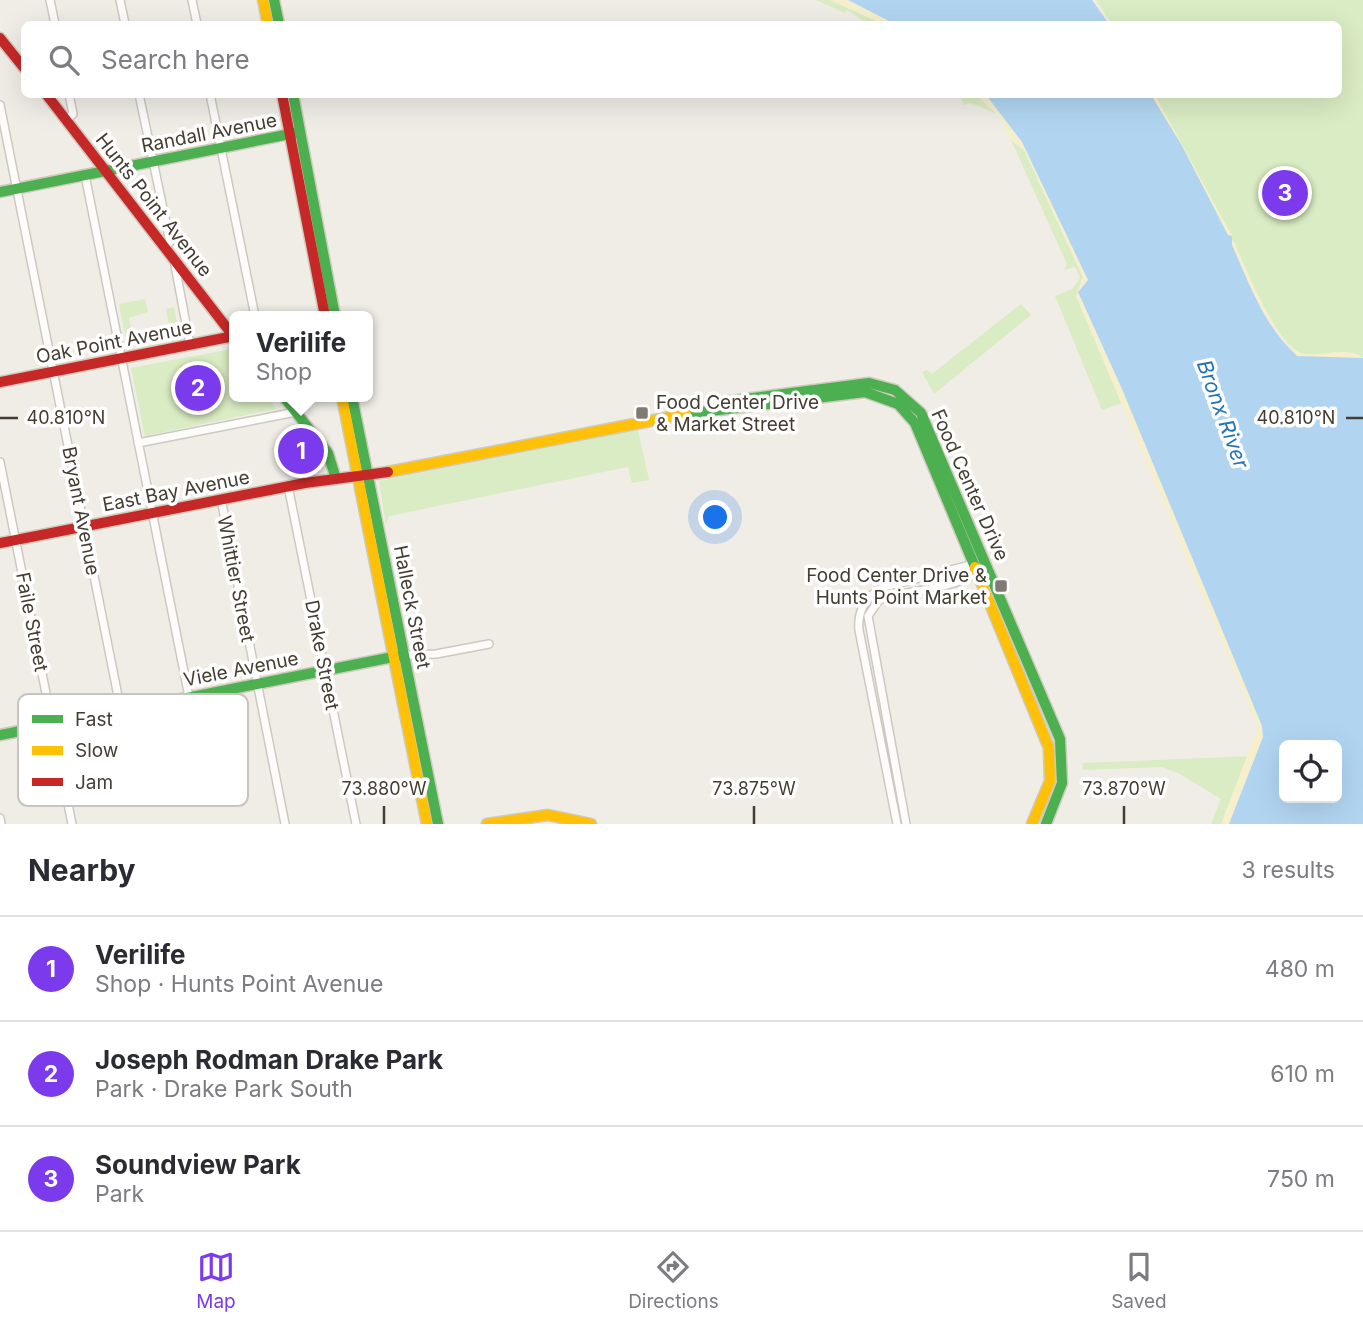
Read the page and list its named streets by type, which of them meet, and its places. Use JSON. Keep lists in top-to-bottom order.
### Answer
{
  "streets": {
    "main road": [
      "Randall Avenue",
      "Hunts Point Avenue",
      "Oak Point Avenue",
      "Food Center Drive",
      "East Bay Avenue",
      "Halleck Street",
      "Viele Avenue"
    ],
    "street": [
      "Bryant Avenue",
      "Whittier Street",
      "Faile Street",
      "Drake Street"
    ]
  },
  "crossings": [
    ["Randall Avenue", "Hunts Point Avenue"],
    ["Randall Avenue", "Bryant Avenue"],
    ["Oak Point Avenue", "Bryant Avenue"],
    ["Food Center Drive", "East Bay Avenue"],
    ["Food Center Drive", "Halleck Street"],
    ["East Bay Avenue", "Bryant Avenue"],
    ["East Bay Avenue", "Whittier Street"],
    ["East Bay Avenue", "Halleck Street"],
    ["East Bay Avenue", "Faile Street"],
    ["East Bay Avenue", "Drake Street"],
    ["Whittier Street", "Viele Avenue"],
    ["Halleck Street", "Viele Avenue"],
    ["Drake Street", "Viele Avenue"]
  ],
  "water": ["Bronx River"],
  "places": {
    "transit": ["Food Center Drive & Market Street", "Food Center Drive & Hunts Point Market"]
  },
  "legend": ["Fast", "Slow", "Jam"],
  "page": {
    "search": "Search here",
    "pins": ["3", "2", "1"],
    "popup": ["Verilife", "Shop"],
    "heading": ["Nearby", "3 results"],
    "list": [
      {
        "mark": "1",
        "name": "Verilife",
        "note": "Shop · Hunts Point Avenue",
        "value": "480 m"
      },
      {
        "mark": "2",
        "name": "Joseph Rodman Drake Park",
        "note": "Park · Drake Park South",
        "value": "610 m"
      },
      {
        "mark": "3",
        "name": "Soundview Park",
        "note": "Park",
        "value": "750 m"
      }
    ],
    "nav": ["Map", "Directions", "Saved"]
  },
  "coordinates": [
    "40.810°N",
    "73.880°W",
    "73.875°W",
    "73.870°W"
  ]
}
